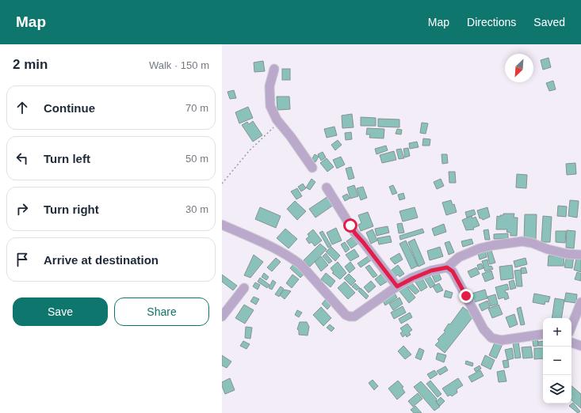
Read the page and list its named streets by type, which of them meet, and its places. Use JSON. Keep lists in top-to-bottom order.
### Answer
{
  "north": "bottom left",
  "page": {
    "header": "Map",
    "nav": ["Map", "Directions", "Saved"],
    "heading": ["2 min", "Walk · 150 m"],
    "list": [
      ["Continue", "70 m"],
      ["Turn left", "50 m"],
      ["Turn right", "30 m"],
      "Arrive at destination"
    ],
    "buttons": ["Save", "Share"],
    "map_buttons": ["+", "−"]
  }
}
